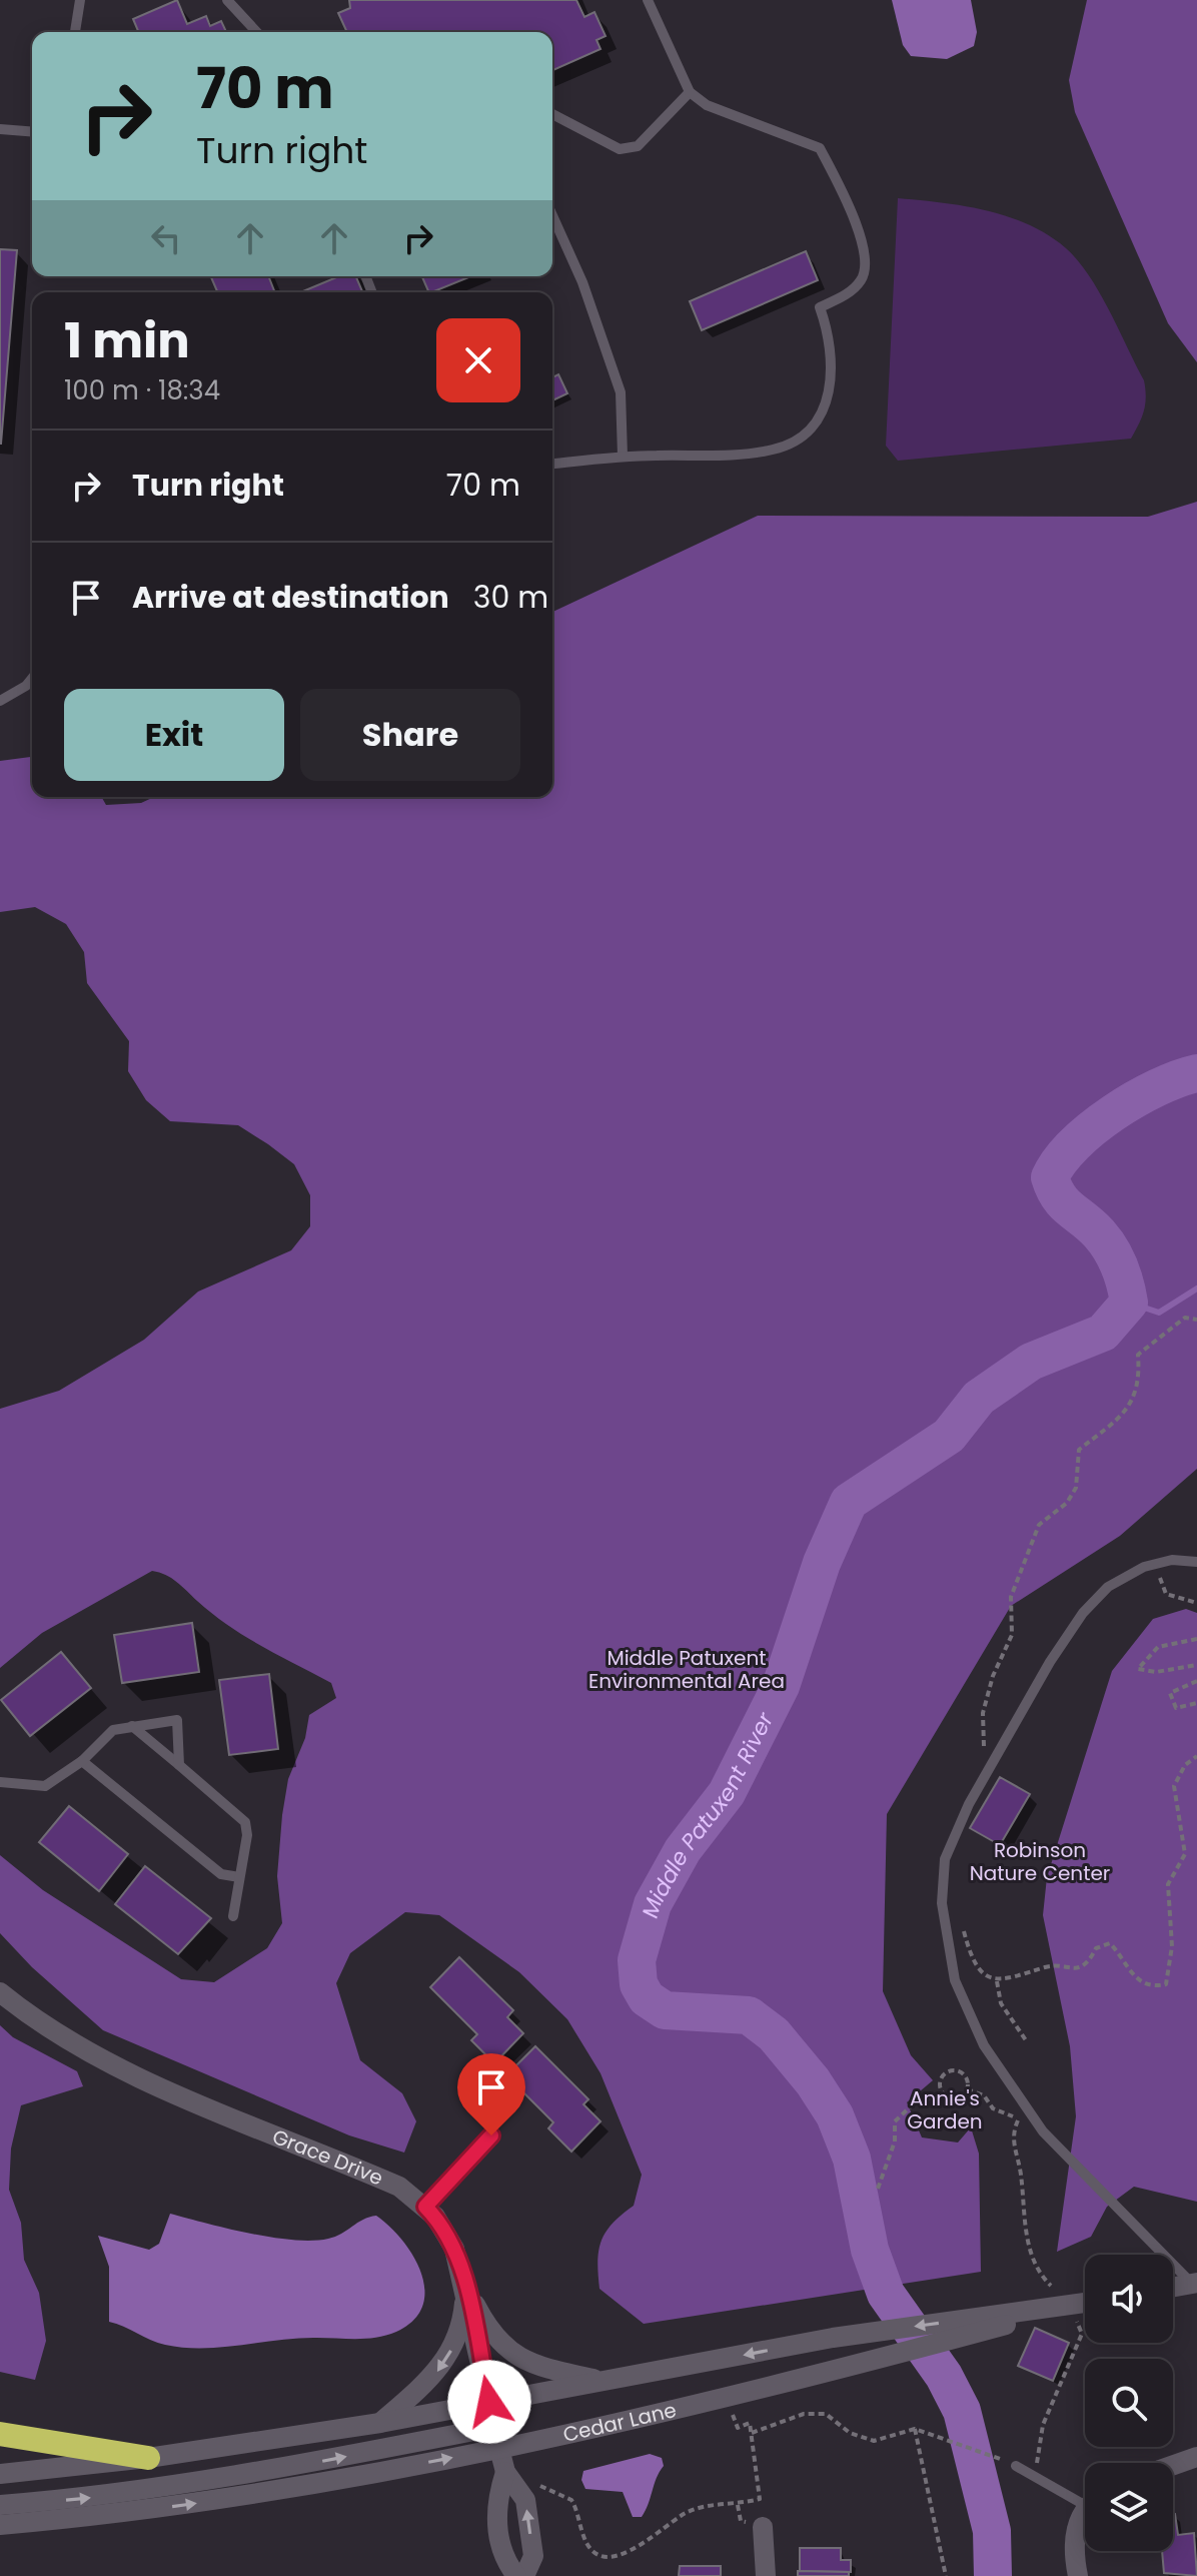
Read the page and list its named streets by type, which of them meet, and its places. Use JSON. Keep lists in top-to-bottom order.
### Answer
{
  "streets": {
    "main road": ["Grace Drive", "Cedar Lane"]
  },
  "crossings": [
    ["Grace Drive", "Cedar Lane"]
  ],
  "water": ["Middle Patuxent River"],
  "parks": ["Middle Patuxent Environmental Area", "Robinson Nature Center", "Annie's Garden"],
  "page": {
    "turn": ["70 m", "Turn right"],
    "heading": ["1 min", "100 m · 18:34"],
    "list": [
      {
        "name": "Turn right",
        "value": "70 m"
      },
      {
        "name": "Arrive at destination",
        "value": "30 m"
      }
    ],
    "buttons": ["Exit", "Share"]
  }
}
